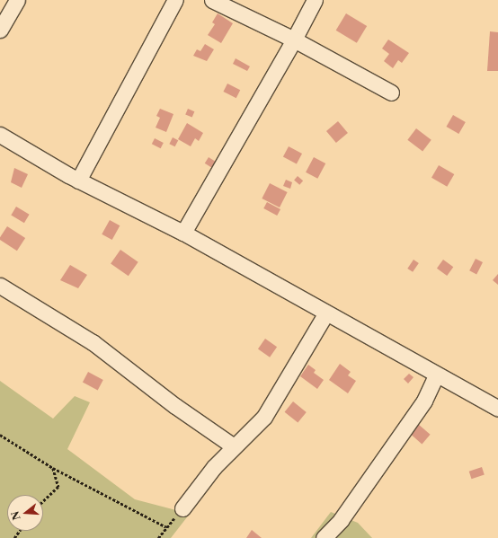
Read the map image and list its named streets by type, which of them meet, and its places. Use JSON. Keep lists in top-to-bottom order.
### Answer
{
  "north": "left"
}
